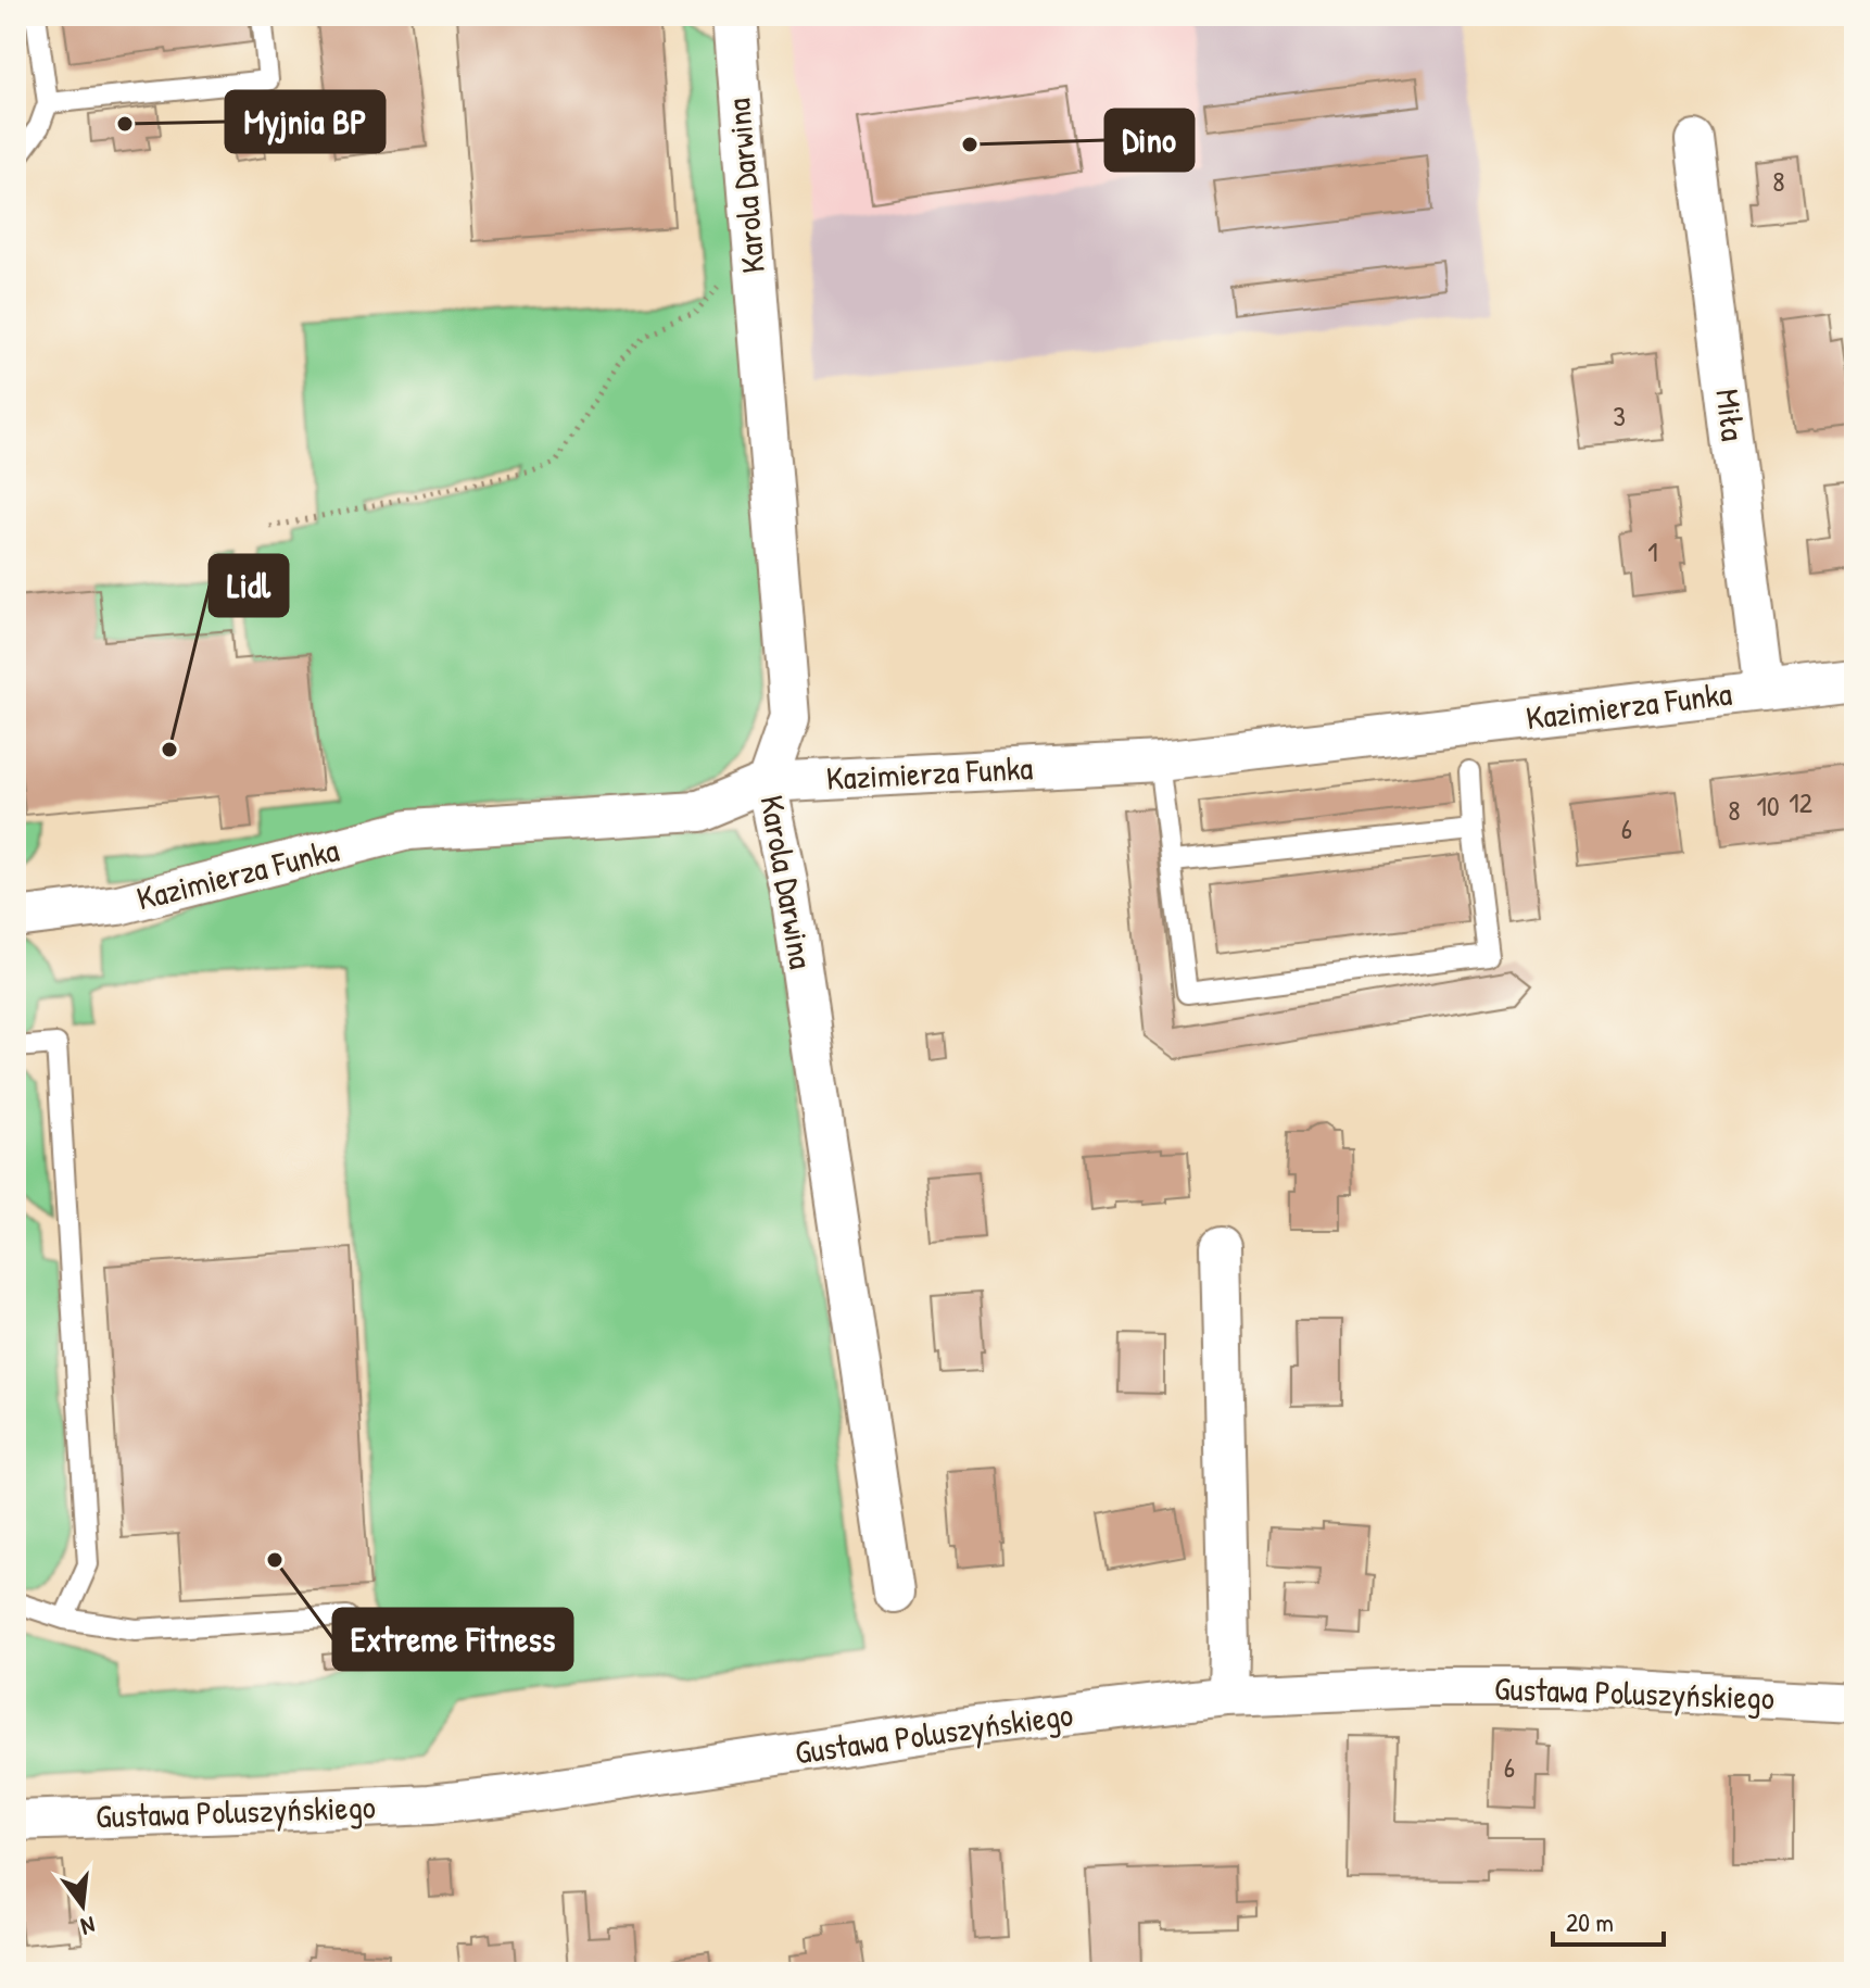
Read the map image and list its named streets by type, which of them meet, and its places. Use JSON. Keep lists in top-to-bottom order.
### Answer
{
  "streets": {
    "street": [
      "Karola Darwina",
      "Miła",
      "Kazimierza Funka",
      "Gustawa Poluszyńskiego"
    ]
  },
  "crossings": [
    ["Karola Darwina", "Kazimierza Funka"],
    ["Miła", "Kazimierza Funka"]
  ],
  "places": [
    "Myjnia BP",
    "Dino",
    "Lidl",
    "Extreme Fitness"
  ],
  "house_numbers": [
    "8",
    "3",
    "1",
    "12",
    "10",
    "8",
    "6",
    "6"
  ],
  "scale_bar": "20 m",
  "north": "bottom"
}
